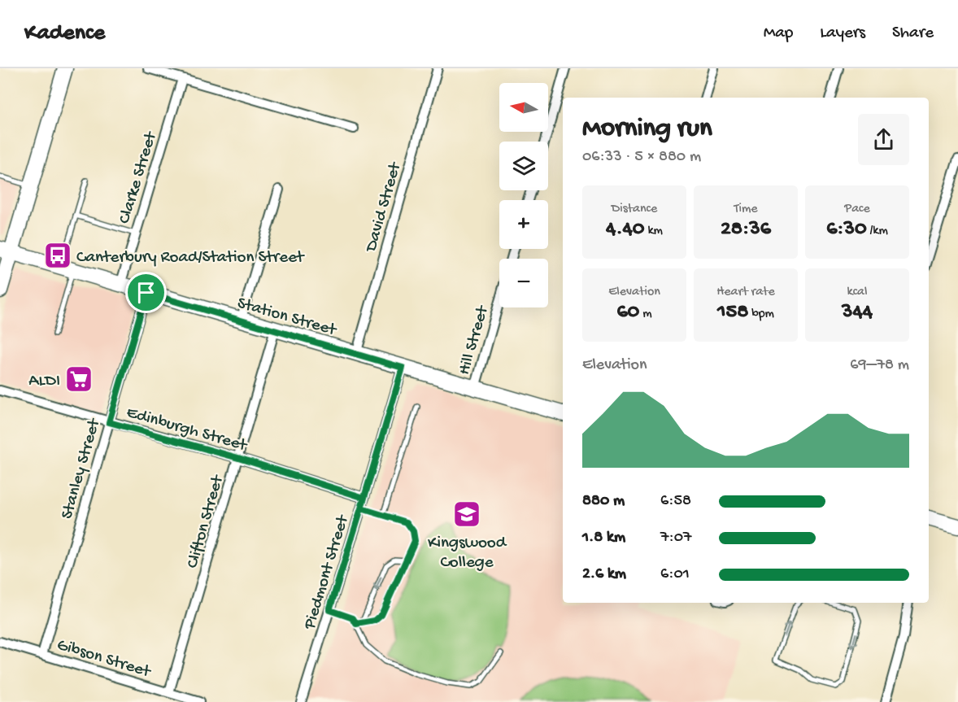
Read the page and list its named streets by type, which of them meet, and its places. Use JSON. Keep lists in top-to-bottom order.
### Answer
{
  "streets": {
    "main road": ["Station Street"],
    "street": [
      "Clarke Street",
      "David Street",
      "Hill Street",
      "Edinburgh Street",
      "Stanley Street",
      "Clifton Street",
      "Piedmont Street",
      "Gibson Street"
    ]
  },
  "crossings": [
    ["Clarke Street", "Station Street"],
    ["David Street", "Station Street"],
    ["Station Street", "Hill Street"],
    ["Station Street", "Stanley Street"],
    ["Station Street", "Clifton Street"],
    ["Station Street", "Piedmont Street"],
    ["Edinburgh Street", "Stanley Street"],
    ["Edinburgh Street", "Clifton Street"],
    ["Edinburgh Street", "Piedmont Street"],
    ["Stanley Street", "Gibson Street"],
    ["Clifton Street", "Gibson Street"]
  ],
  "places": {
    "bus stop": ["Canterbury Road/Station Street"],
    "supermarket": ["ALDI"],
    "school or university": ["Kingswood College"]
  },
  "north": "left",
  "page": {
    "header": "Kadence",
    "nav": ["Map", "Layers", "Share"],
    "map_buttons": ["+", "−"],
    "heading": ["Morning run", "06:33 · 5 × 880 m"],
    "stats": [
      ["Distance", "4.40 km"],
      ["Time", "28:36"],
      ["Pace", "6:30 /km"],
      ["Elevation", "60 m"],
      ["Heart rate", "158 bpm"],
      ["kcal", "344"]
    ],
    "chart": ["Elevation", "69–78 m"],
    "list": [
      {
        "name": "880 m",
        "note": "6:58"
      },
      {
        "name": "1.8 km",
        "note": "7:07"
      },
      {
        "name": "2.6 km",
        "note": "6:01"
      }
    ]
  }
}
